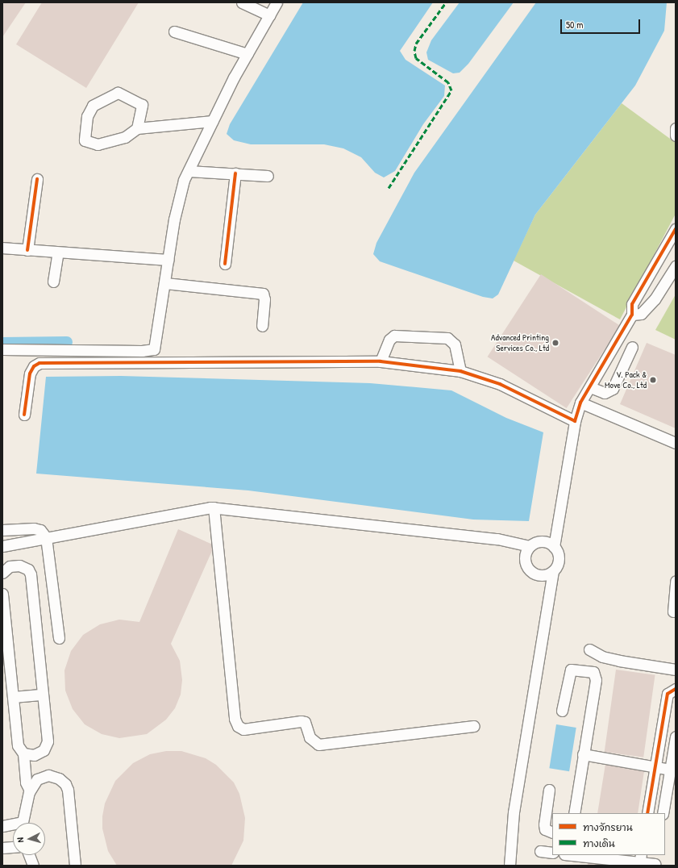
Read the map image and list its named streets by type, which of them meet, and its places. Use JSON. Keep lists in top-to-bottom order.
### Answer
{
  "places": ["Advanced Printing Services Co., Ltd", "V. Pack & Move Co., Ltd"],
  "legend": ["ทางจักรยาน", "ทางเดิน"],
  "scale_bar": "50 m",
  "north": "left"
}
